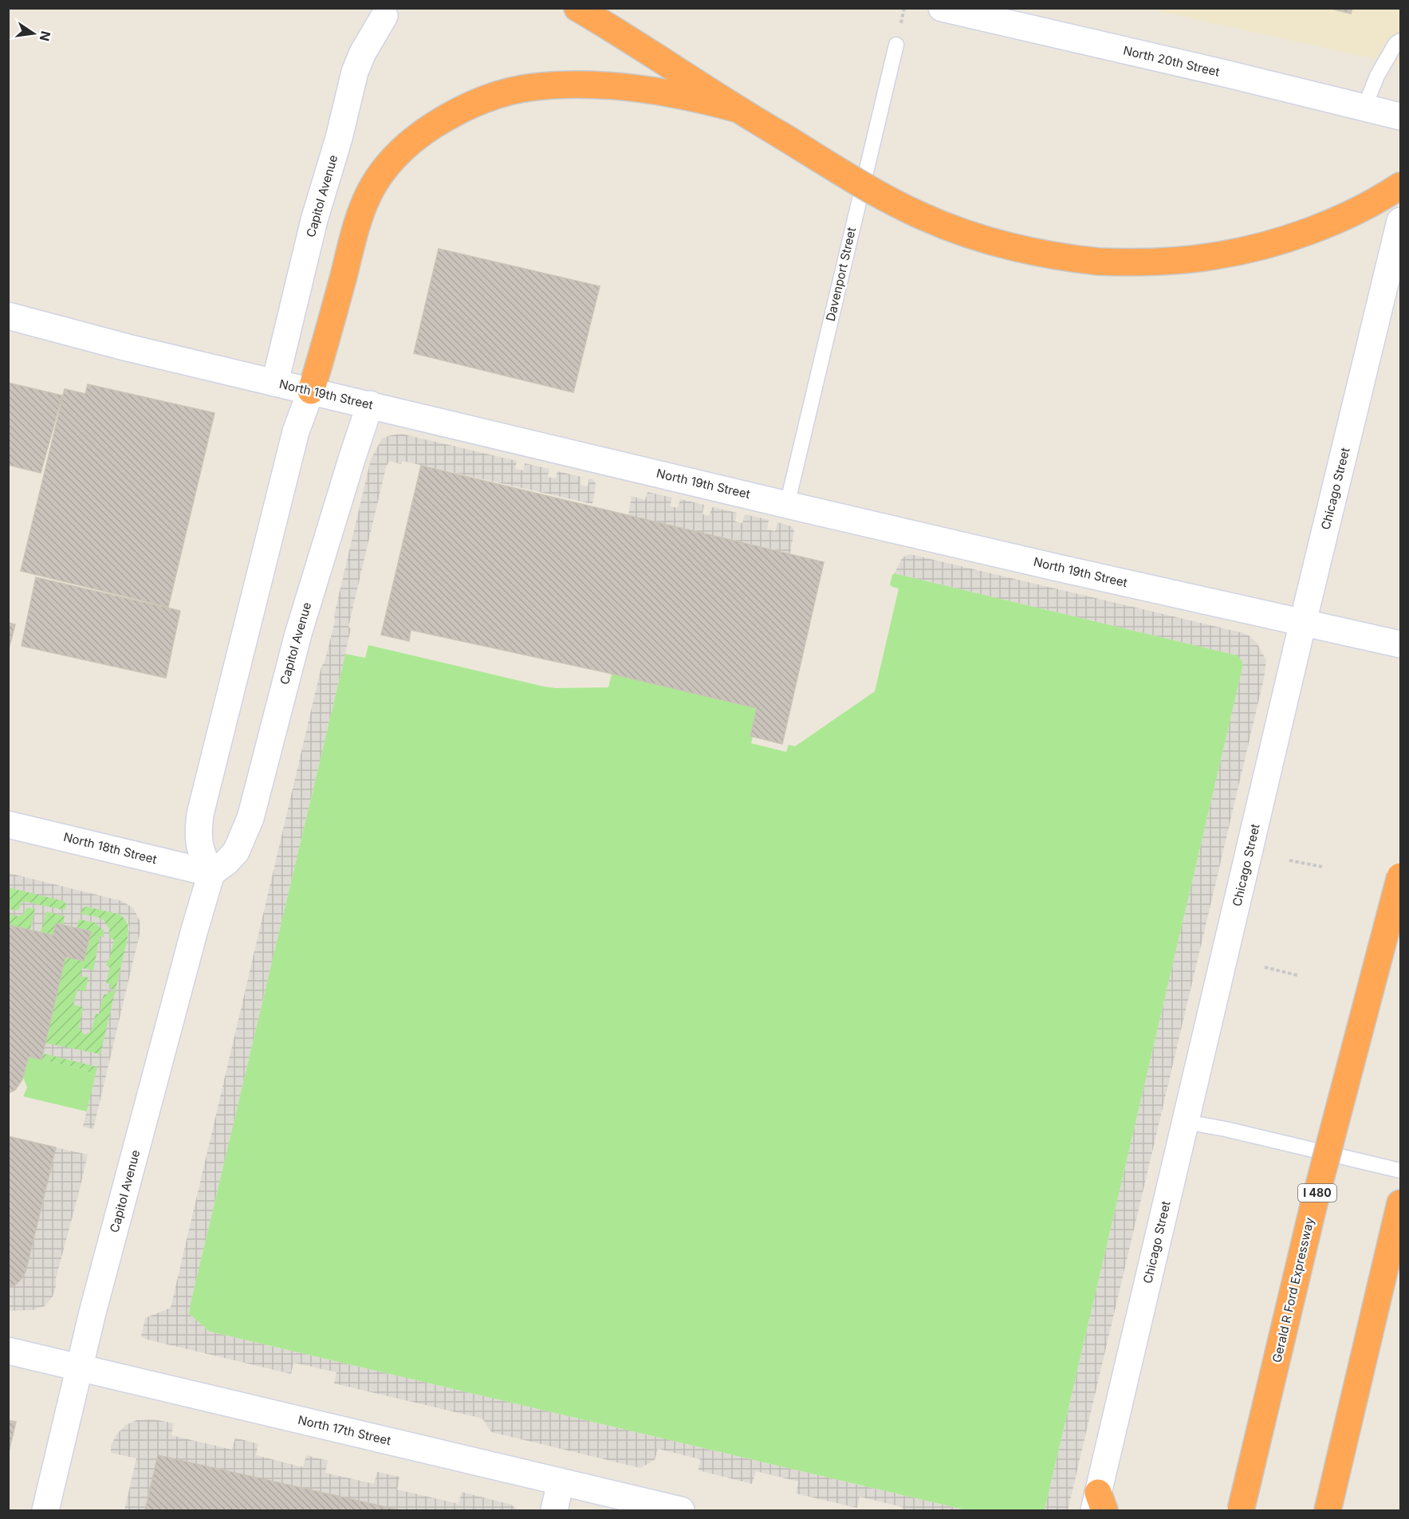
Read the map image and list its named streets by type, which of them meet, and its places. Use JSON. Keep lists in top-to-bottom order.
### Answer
{
  "streets": {
    "highway": ["I 480", "Gerald R Ford Expressway"],
    "street": [
      "North 20th Street",
      "Capitol Avenue",
      "North 19th Street",
      "Chicago Street",
      "North 18th Street",
      "North 17th Street"
    ],
    "lane": ["Davenport Street"]
  },
  "crossings": [
    ["Capitol Avenue", "North 19th Street"],
    ["Capitol Avenue", "North 18th Street"],
    ["Capitol Avenue", "North 17th Street"],
    ["Davenport Street", "North 19th Street"],
    ["North 19th Street", "Chicago Street"]
  ],
  "north": "right"
}
